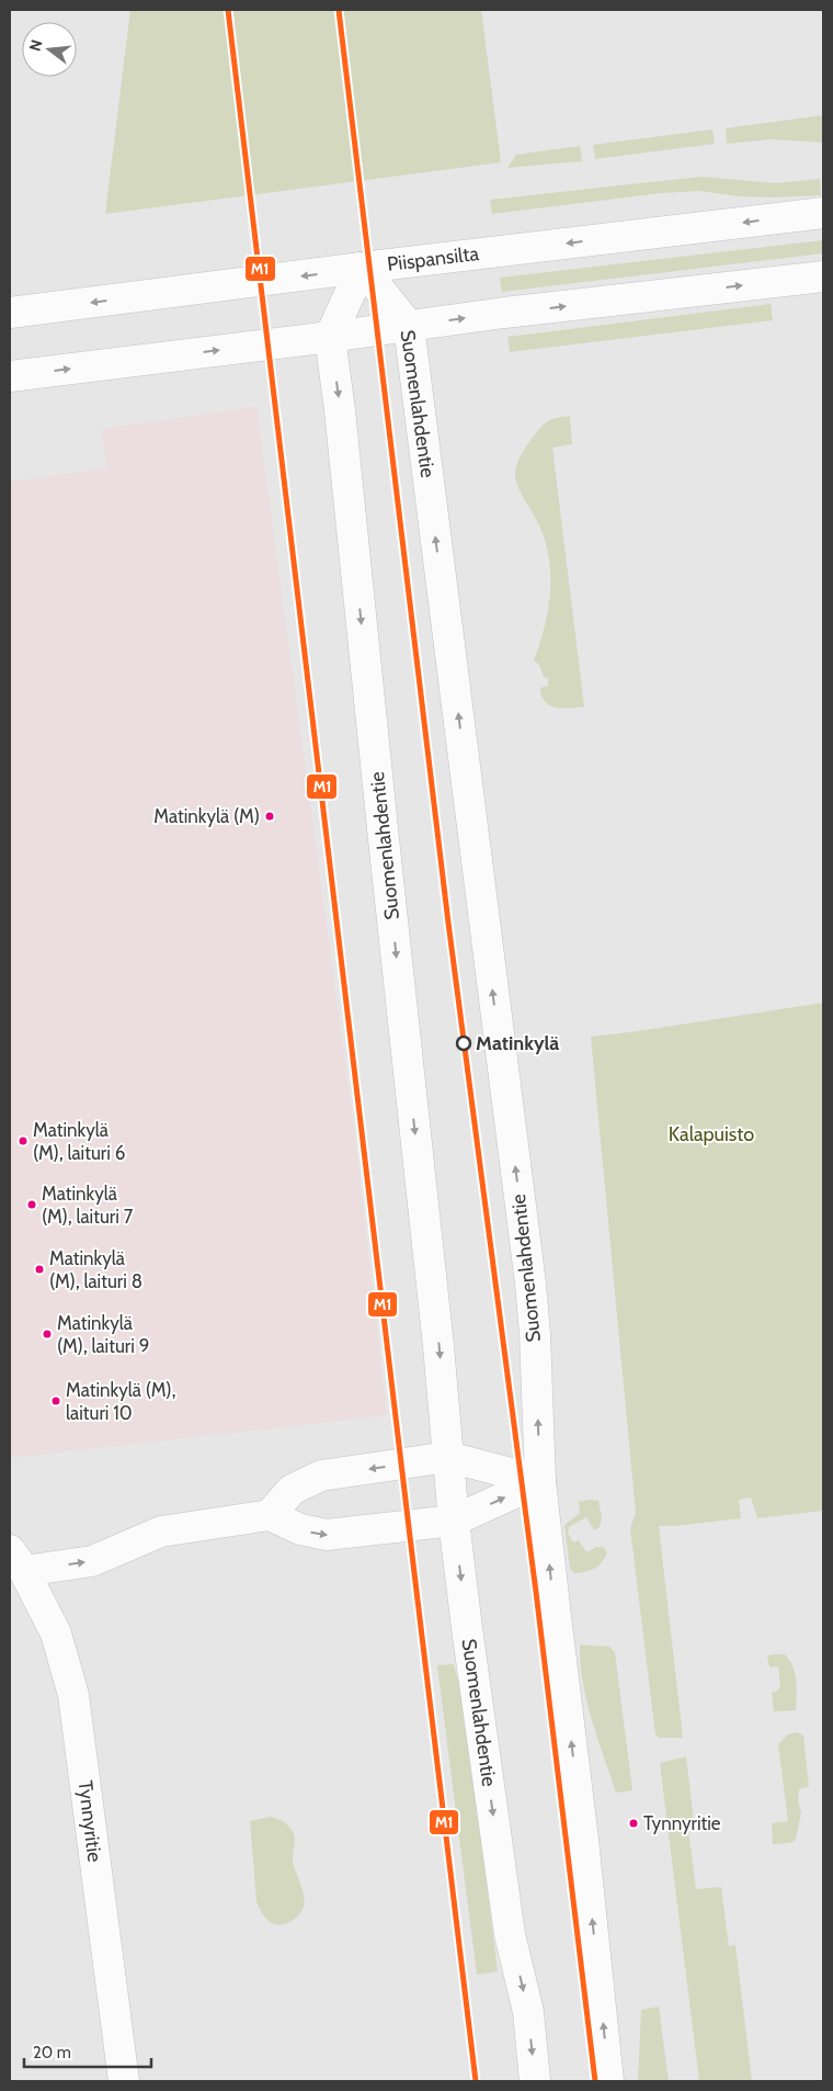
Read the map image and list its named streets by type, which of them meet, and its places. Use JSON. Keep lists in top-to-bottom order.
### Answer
{
  "streets": {
    "main road": ["Piispansilta", "Suomenlahdentie", "Tynnyritie"]
  },
  "crossings": [
    ["Piispansilta", "Suomenlahdentie"]
  ],
  "parks": ["Kalapuisto"],
  "places": [
    "Matinkylä (M)",
    "Matinkylä",
    "Matinkylä (M), laituri 6",
    "Matinkylä (M), laituri 7",
    "Matinkylä (M), laituri 8",
    "Matinkylä (M), laituri 9",
    "Matinkylä (M), laituri 10",
    "Tynnyritie"
  ],
  "lines": ["transit line M1"],
  "scale_bar": "20 m",
  "north": "left"
}
